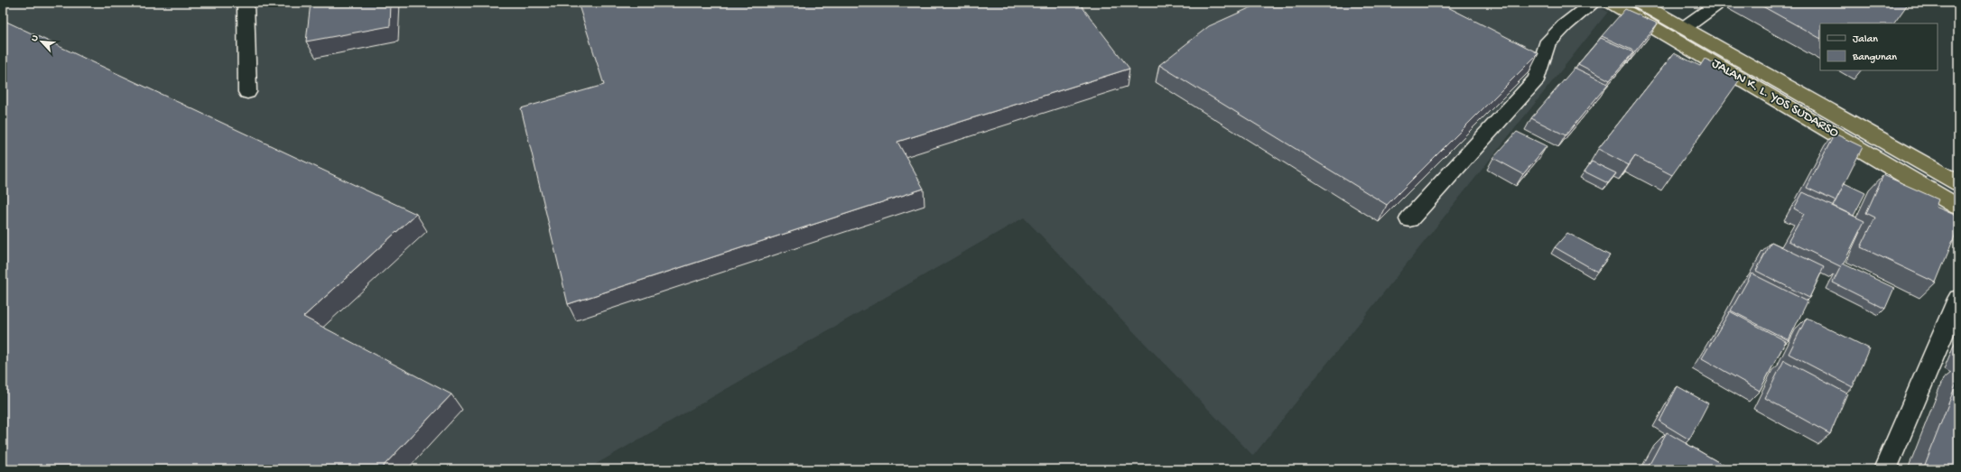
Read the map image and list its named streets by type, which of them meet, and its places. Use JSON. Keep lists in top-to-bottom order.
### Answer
{
  "streets": {
    "highway": ["JALAN K. L. YOS SUDARSO"]
  },
  "legend": ["Jalan", "Bangunan"],
  "north": "top left"
}
